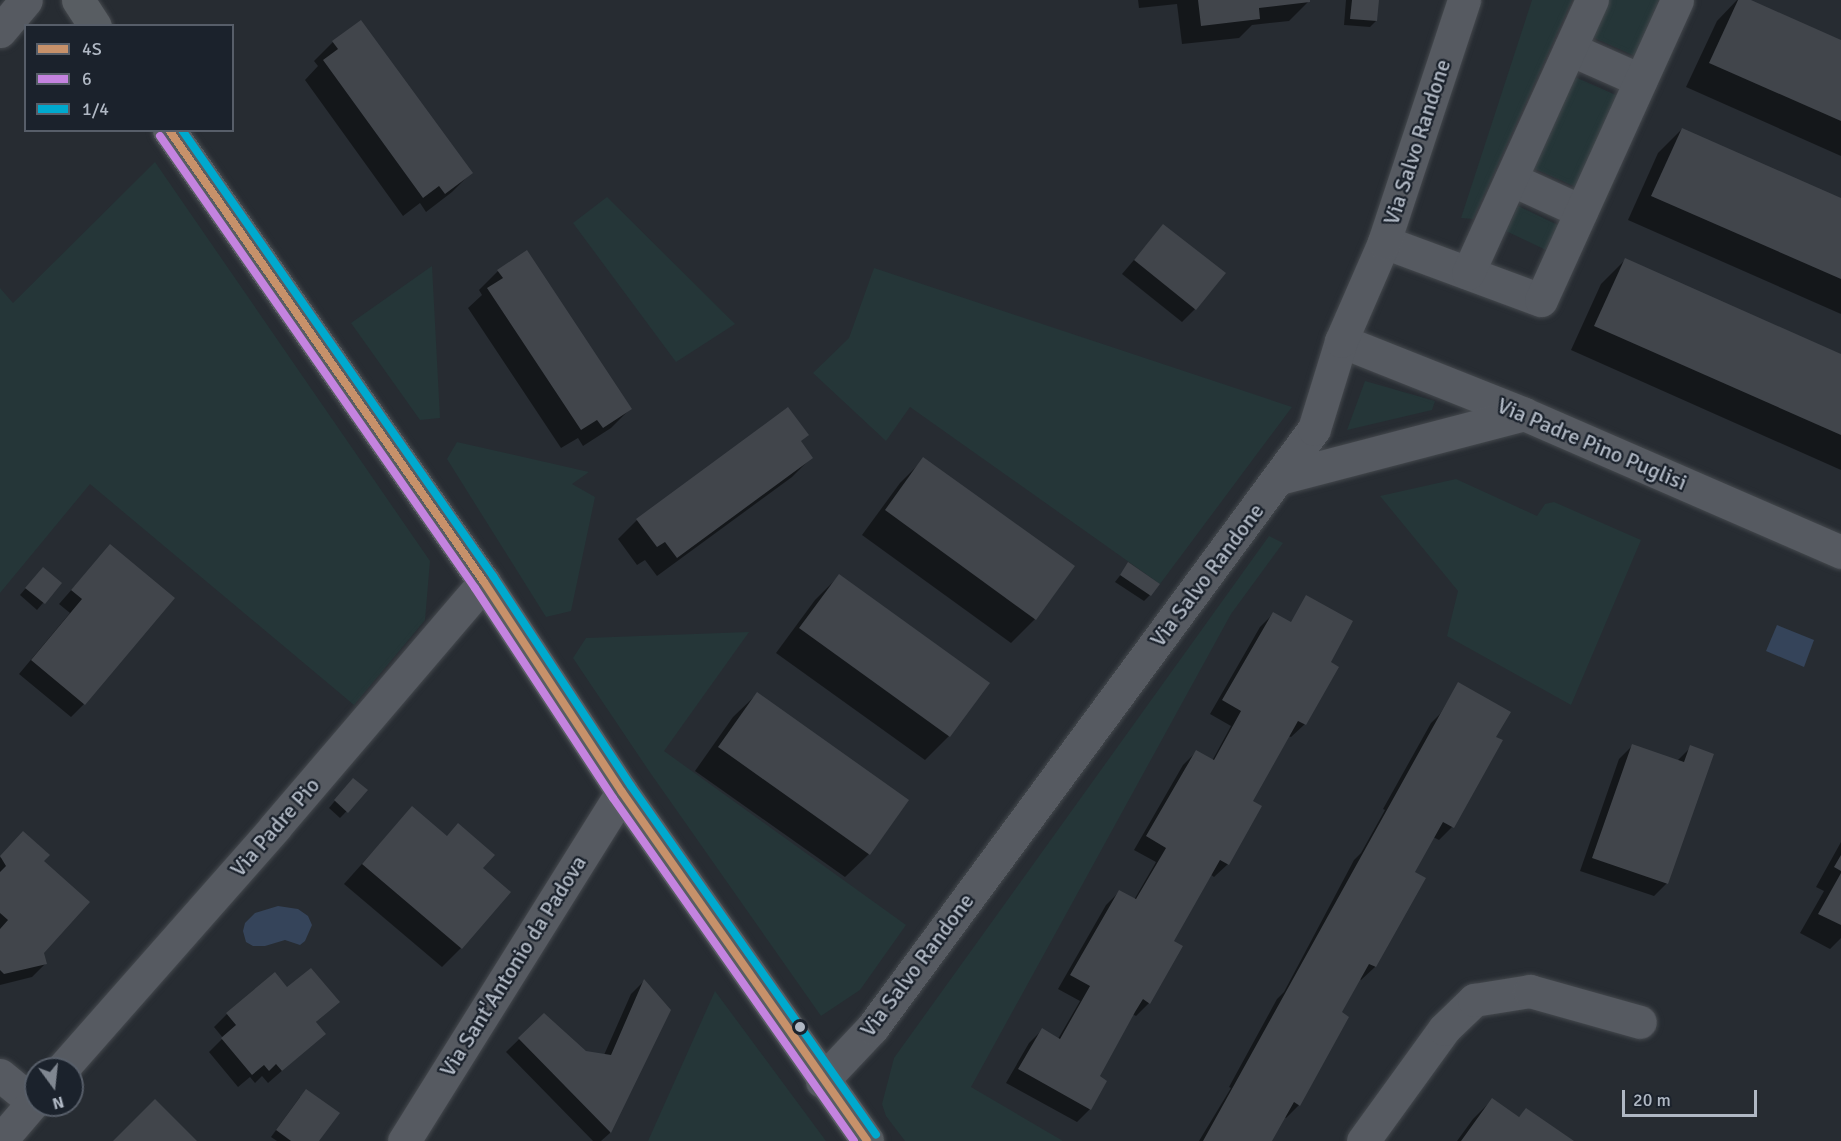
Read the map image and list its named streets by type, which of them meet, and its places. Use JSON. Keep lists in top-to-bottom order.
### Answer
{
  "streets": {
    "street": [
      "Via Salvo Randone",
      "Via Padre Pino Puglisi",
      "Via Padre Pio",
      "Via Sant'Antonio da Padova"
    ]
  },
  "crossings": [
    ["Via Salvo Randone", "Via Padre Pino Puglisi"]
  ],
  "lines": ["transit line 4S", "transit line 1/4", "transit line 6"],
  "legend": ["4S", "6", "1/4"],
  "scale_bar": "20 m",
  "north": "bottom"
}
